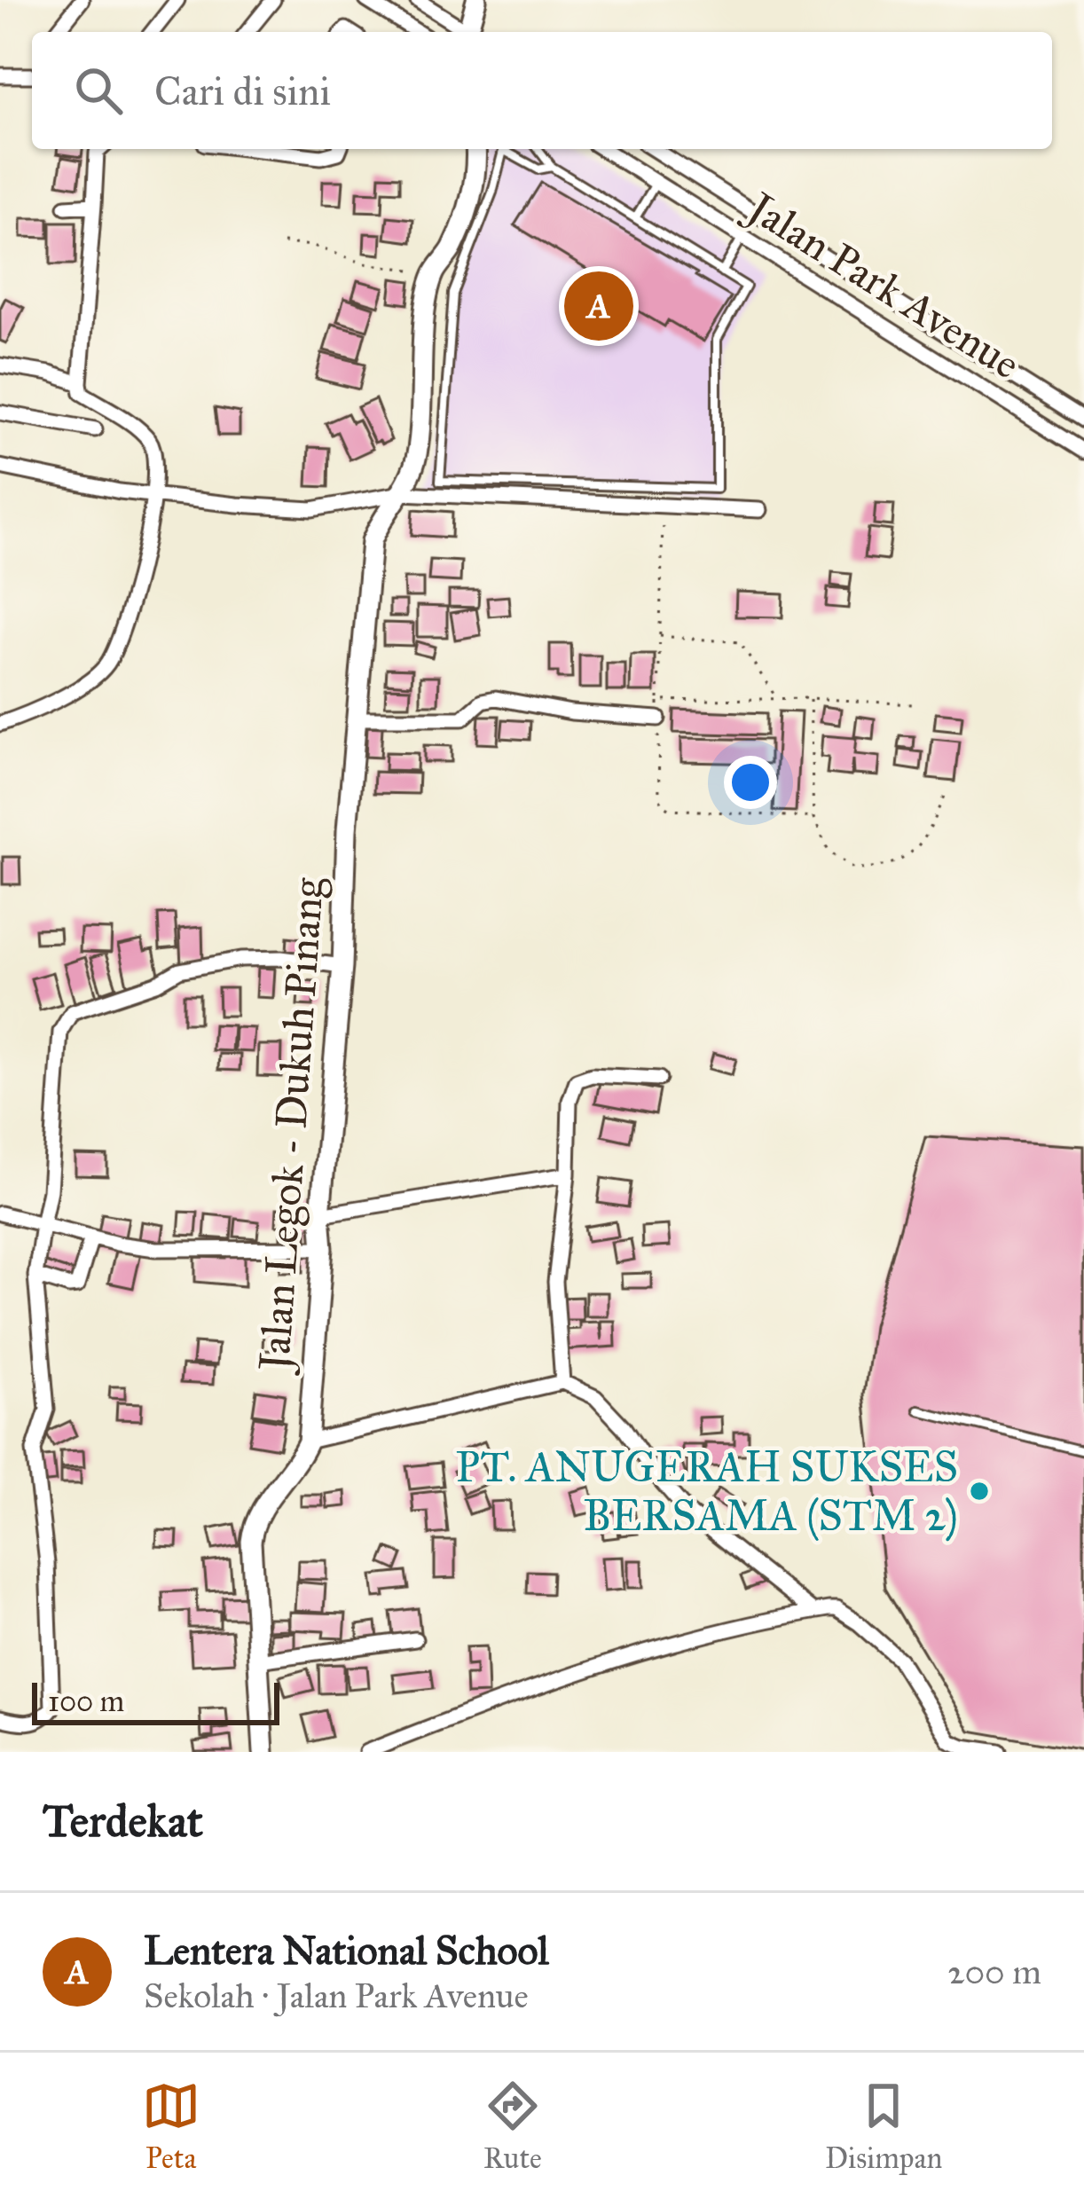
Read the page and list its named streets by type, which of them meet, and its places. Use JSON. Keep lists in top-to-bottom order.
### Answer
{
  "streets": {
    "street": ["Jalan Park Avenue", "Jalan Legok - Dukuh Pinang"]
  },
  "places": ["PT. ANUGERAH SUKSES BERSAMA (STM 2)"],
  "scale_bar": "100 m",
  "page": {
    "search": "Cari di sini",
    "pins": "A",
    "scale": "100 m",
    "heading": "Terdekat",
    "list": [
      {
        "mark": "A",
        "name": "Lentera National School",
        "note": "Sekolah · Jalan Park Avenue",
        "value": "200 m"
      }
    ],
    "nav": ["Peta", "Rute", "Disimpan"]
  }
}
